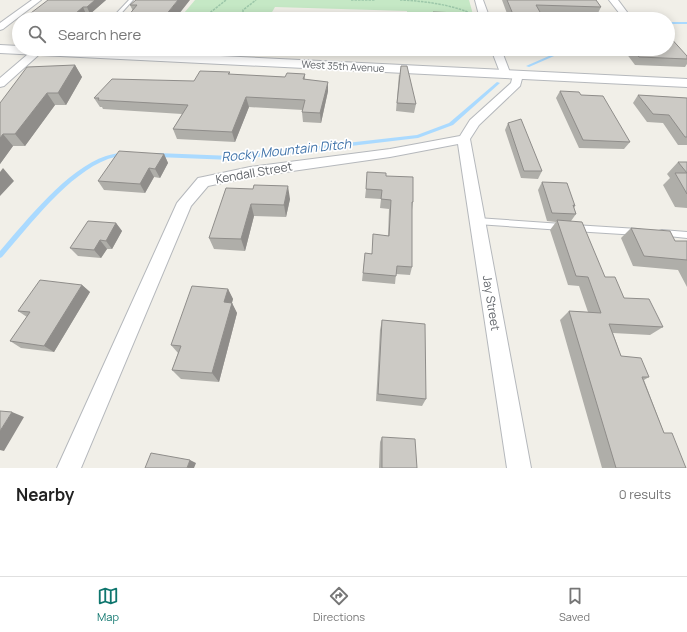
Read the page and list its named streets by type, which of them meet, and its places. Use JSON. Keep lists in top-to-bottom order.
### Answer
{
  "streets": {
    "street": ["West 35th Avenue", "Kendall Street", "Jay Street"]
  },
  "crossings": [
    ["Kendall Street", "Jay Street"]
  ],
  "water": ["Rocky Mountain Ditch"],
  "page": {
    "search": "Search here",
    "heading": ["Nearby", "0 results"],
    "nav": ["Map", "Directions", "Saved"]
  }
}
